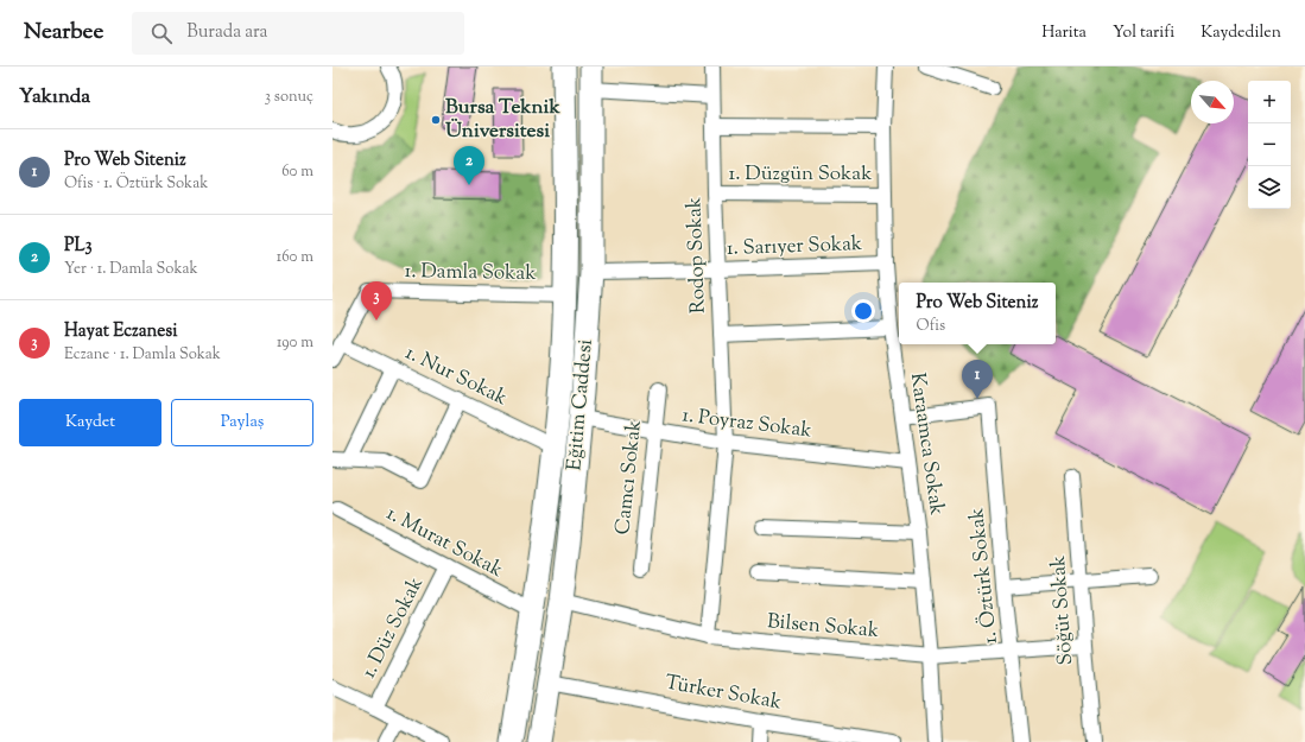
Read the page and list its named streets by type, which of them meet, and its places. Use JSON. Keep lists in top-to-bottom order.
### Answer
{
  "streets": {
    "main road": ["Eğitim Caddesi"],
    "street": [
      "1. Düzgün Sokak",
      "1. Sarıyer Sokak",
      "Rodop Sokak",
      "1. Damla Sokak",
      "1. Nur Sokak",
      "1. Poyraz Sokak",
      "Karaamca Sokak",
      "Camcı Sokak",
      "1. Murat Sokak",
      "1. Öztürk Sokak",
      "Söğüt Sokak",
      "Bilsen Sokak",
      "1. Düz Sokak",
      "Türker Sokak"
    ]
  },
  "crossings": [
    ["1. Düzgün Sokak", "Rodop Sokak"],
    ["1. Düzgün Sokak", "Karaamca Sokak"],
    ["1. Sarıyer Sokak", "Rodop Sokak"],
    ["1. Sarıyer Sokak", "Eğitim Caddesi"],
    ["1. Sarıyer Sokak", "Karaamca Sokak"],
    ["Rodop Sokak", "1. Poyraz Sokak"],
    ["Rodop Sokak", "Bilsen Sokak"],
    ["1. Damla Sokak", "1. Nur Sokak"],
    ["1. Damla Sokak", "Eğitim Caddesi"],
    ["1. Nur Sokak", "Eğitim Caddesi"],
    ["Eğitim Caddesi", "1. Poyraz Sokak"],
    ["Eğitim Caddesi", "1. Murat Sokak"],
    ["Eğitim Caddesi", "Bilsen Sokak"],
    ["Eğitim Caddesi", "Türker Sokak"],
    ["1. Poyraz Sokak", "Karaamca Sokak"],
    ["1. Poyraz Sokak", "Camcı Sokak"],
    ["Karaamca Sokak", "1. Öztürk Sokak"],
    ["Karaamca Sokak", "Bilsen Sokak"],
    ["1. Murat Sokak", "1. Düz Sokak"],
    ["1. Öztürk Sokak", "Bilsen Sokak"],
    ["Söğüt Sokak", "Bilsen Sokak"]
  ],
  "places": ["Bursa Teknik Üniversitesi"],
  "north": "bottom right",
  "page": {
    "header": "Nearbee",
    "search": "Burada ara",
    "nav": ["Harita", "Yol tarifi", "Kaydedilen"],
    "heading": ["Yakında", "3 sonuç"],
    "map_buttons": ["+", "−"],
    "list": [
      {
        "mark": "1",
        "name": "Pro Web Siteniz",
        "note": "Ofis · 1. Öztürk Sokak",
        "value": "60 m"
      },
      {
        "mark": "2",
        "name": "PL3",
        "note": "Yer · 1. Damla Sokak",
        "value": "160 m"
      },
      {
        "mark": "3",
        "name": "Hayat Eczanesi",
        "note": "Eczane · 1. Damla Sokak",
        "value": "190 m"
      }
    ],
    "pins": ["2", "3", "1"],
    "popup": ["Pro Web Siteniz", "Ofis"],
    "buttons": ["Kaydet", "Paylaş"]
  }
}
